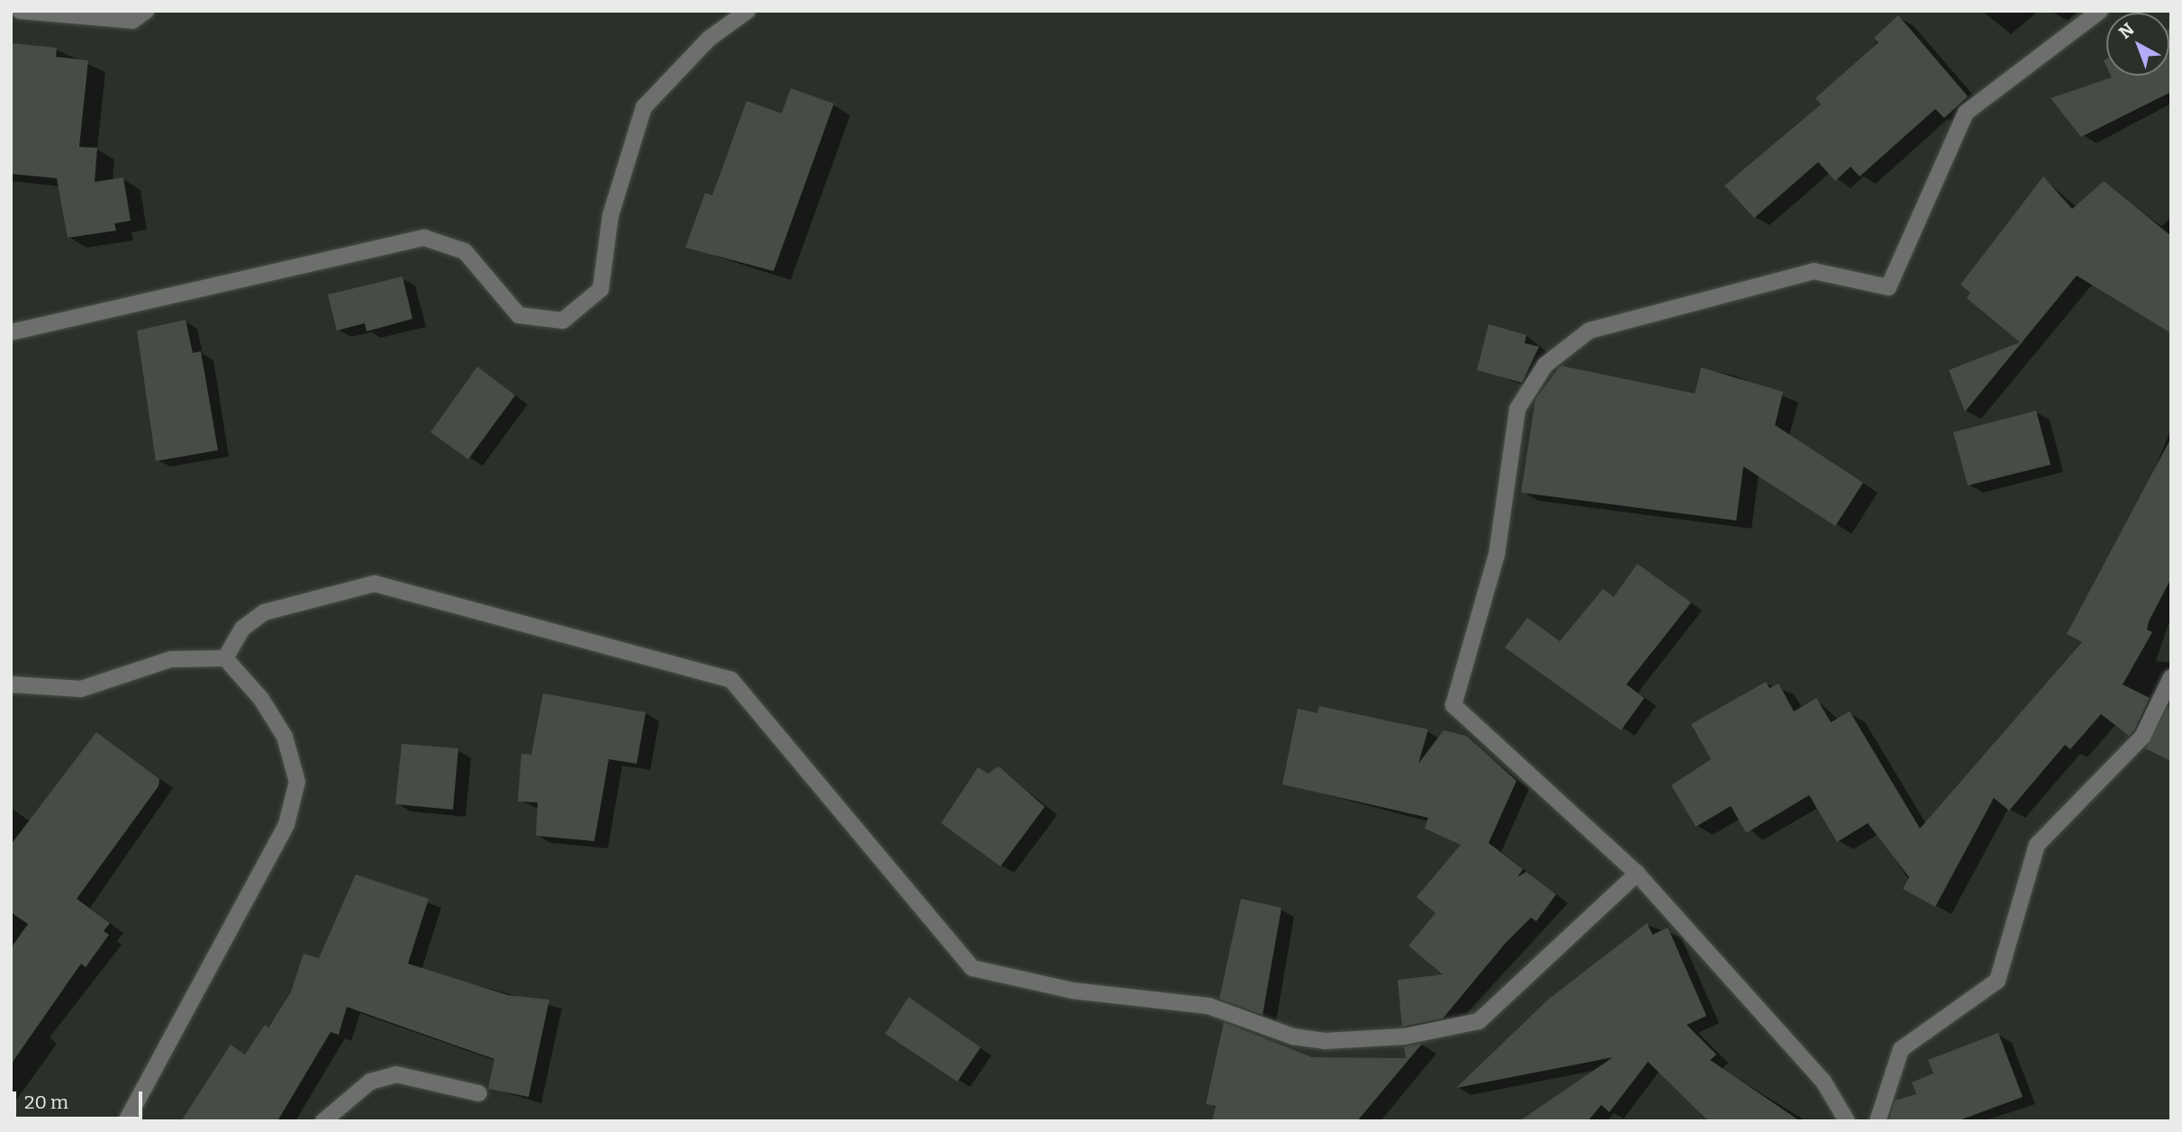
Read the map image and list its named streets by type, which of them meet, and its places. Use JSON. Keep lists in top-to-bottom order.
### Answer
{
  "scale_bar": "20 m",
  "north": "top left"
}
